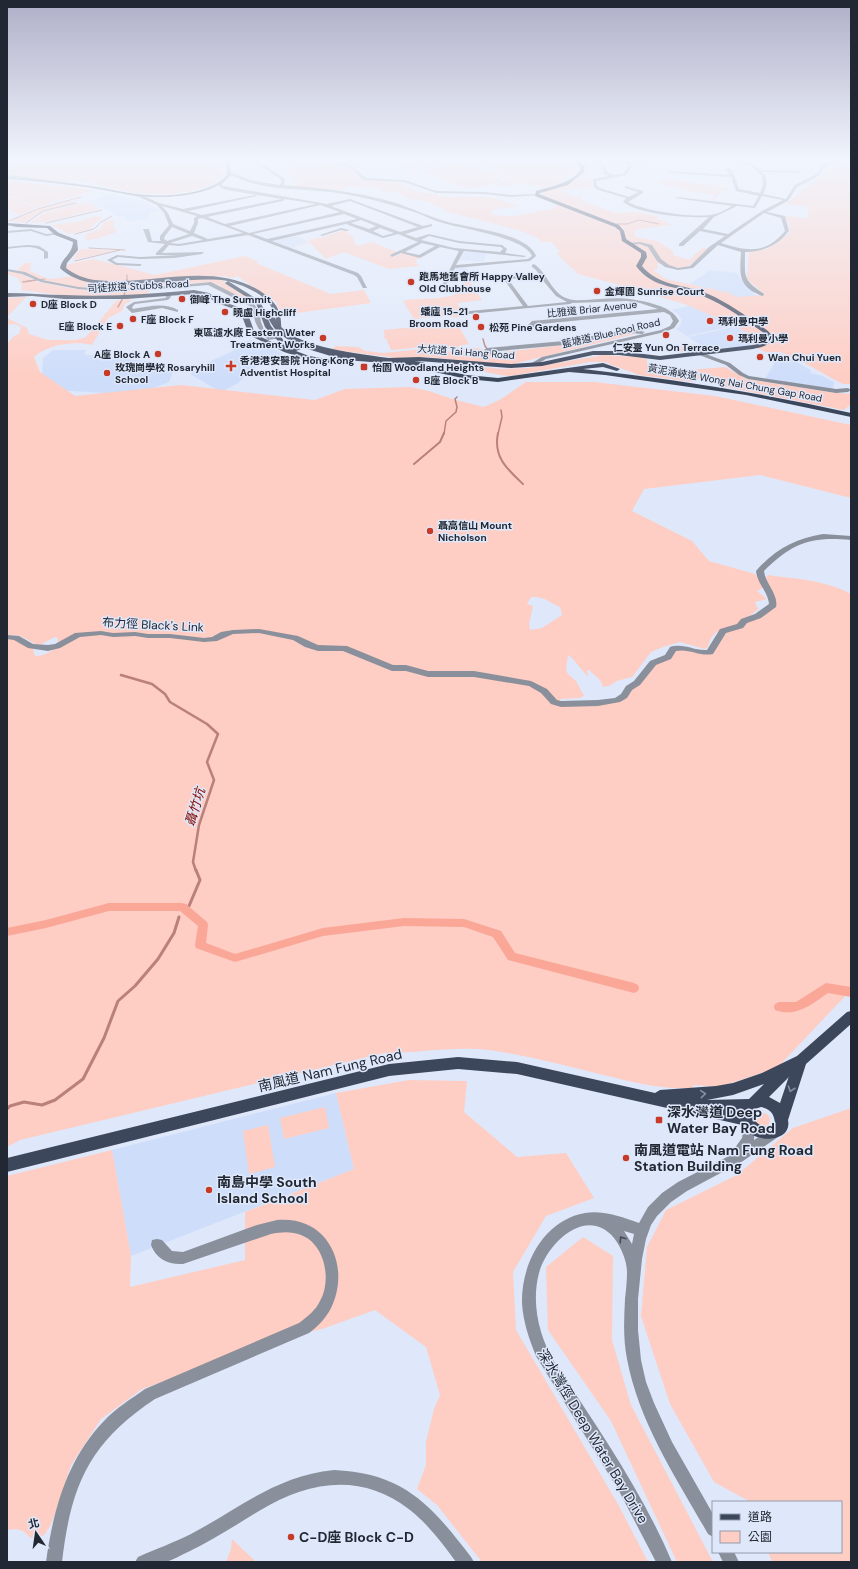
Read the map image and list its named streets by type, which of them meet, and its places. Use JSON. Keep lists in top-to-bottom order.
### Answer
{
  "streets": {
    "main road": [
      "司徒拔道 Stubbs Road",
      "大坑道 Tai Hang Road",
      "黃泥涌峽道 Wong Nai Chung Gap Road",
      "南風道 Nam Fung Road"
    ],
    "street": [
      "比雅道 Briar Avenue",
      "藍塘道 Blue Pool Road",
      "布力徑 Black's Link",
      "深水灣徑 Deep Water Bay Drive"
    ]
  },
  "crossings": [
    ["比雅道 Briar Avenue", "藍塘道 Blue Pool Road"],
    ["藍塘道 Blue Pool Road", "大坑道 Tai Hang Road"],
    ["大坑道 Tai Hang Road", "黃泥涌峽道 Wong Nai Chung Gap Road"]
  ],
  "water": ["聶竹坑"],
  "places": {
    "other": [
      "跑馬地舊會所 Happy Valley Old Clubhouse",
      "金輝園 Sunrise Court",
      "御峰 The Summit",
      "D座 Block D",
      "曉盧 Highcliff",
      "蟠廬 15-21 Broom Road",
      "F座 Block F",
      "瑪利曼中學",
      "E座 Block E",
      "松苑 Pine Gardens",
      "仁安臺 Yun On Terrace",
      "東區濾水廠 Eastern Water Treatment Works",
      "瑪利曼小學",
      "A座 Block A",
      "Wan Chui Yuen",
      "玫瑰崗學校 Rosaryhill School",
      "B座 Block B",
      "聶高信山 Mount Nicholson",
      "南風道電站 Nam Fung Road Station Building",
      "南島中學 South Island School",
      "C-D座 Block C-D"
    ],
    "health": ["香港港安醫院 Hong Kong Adventist Hospital"],
    "transit": ["怡園 Woodland Heights", "深水灣道 Deep Water Bay Road"]
  },
  "legend": ["道路", "公園"],
  "north": "top"
}
